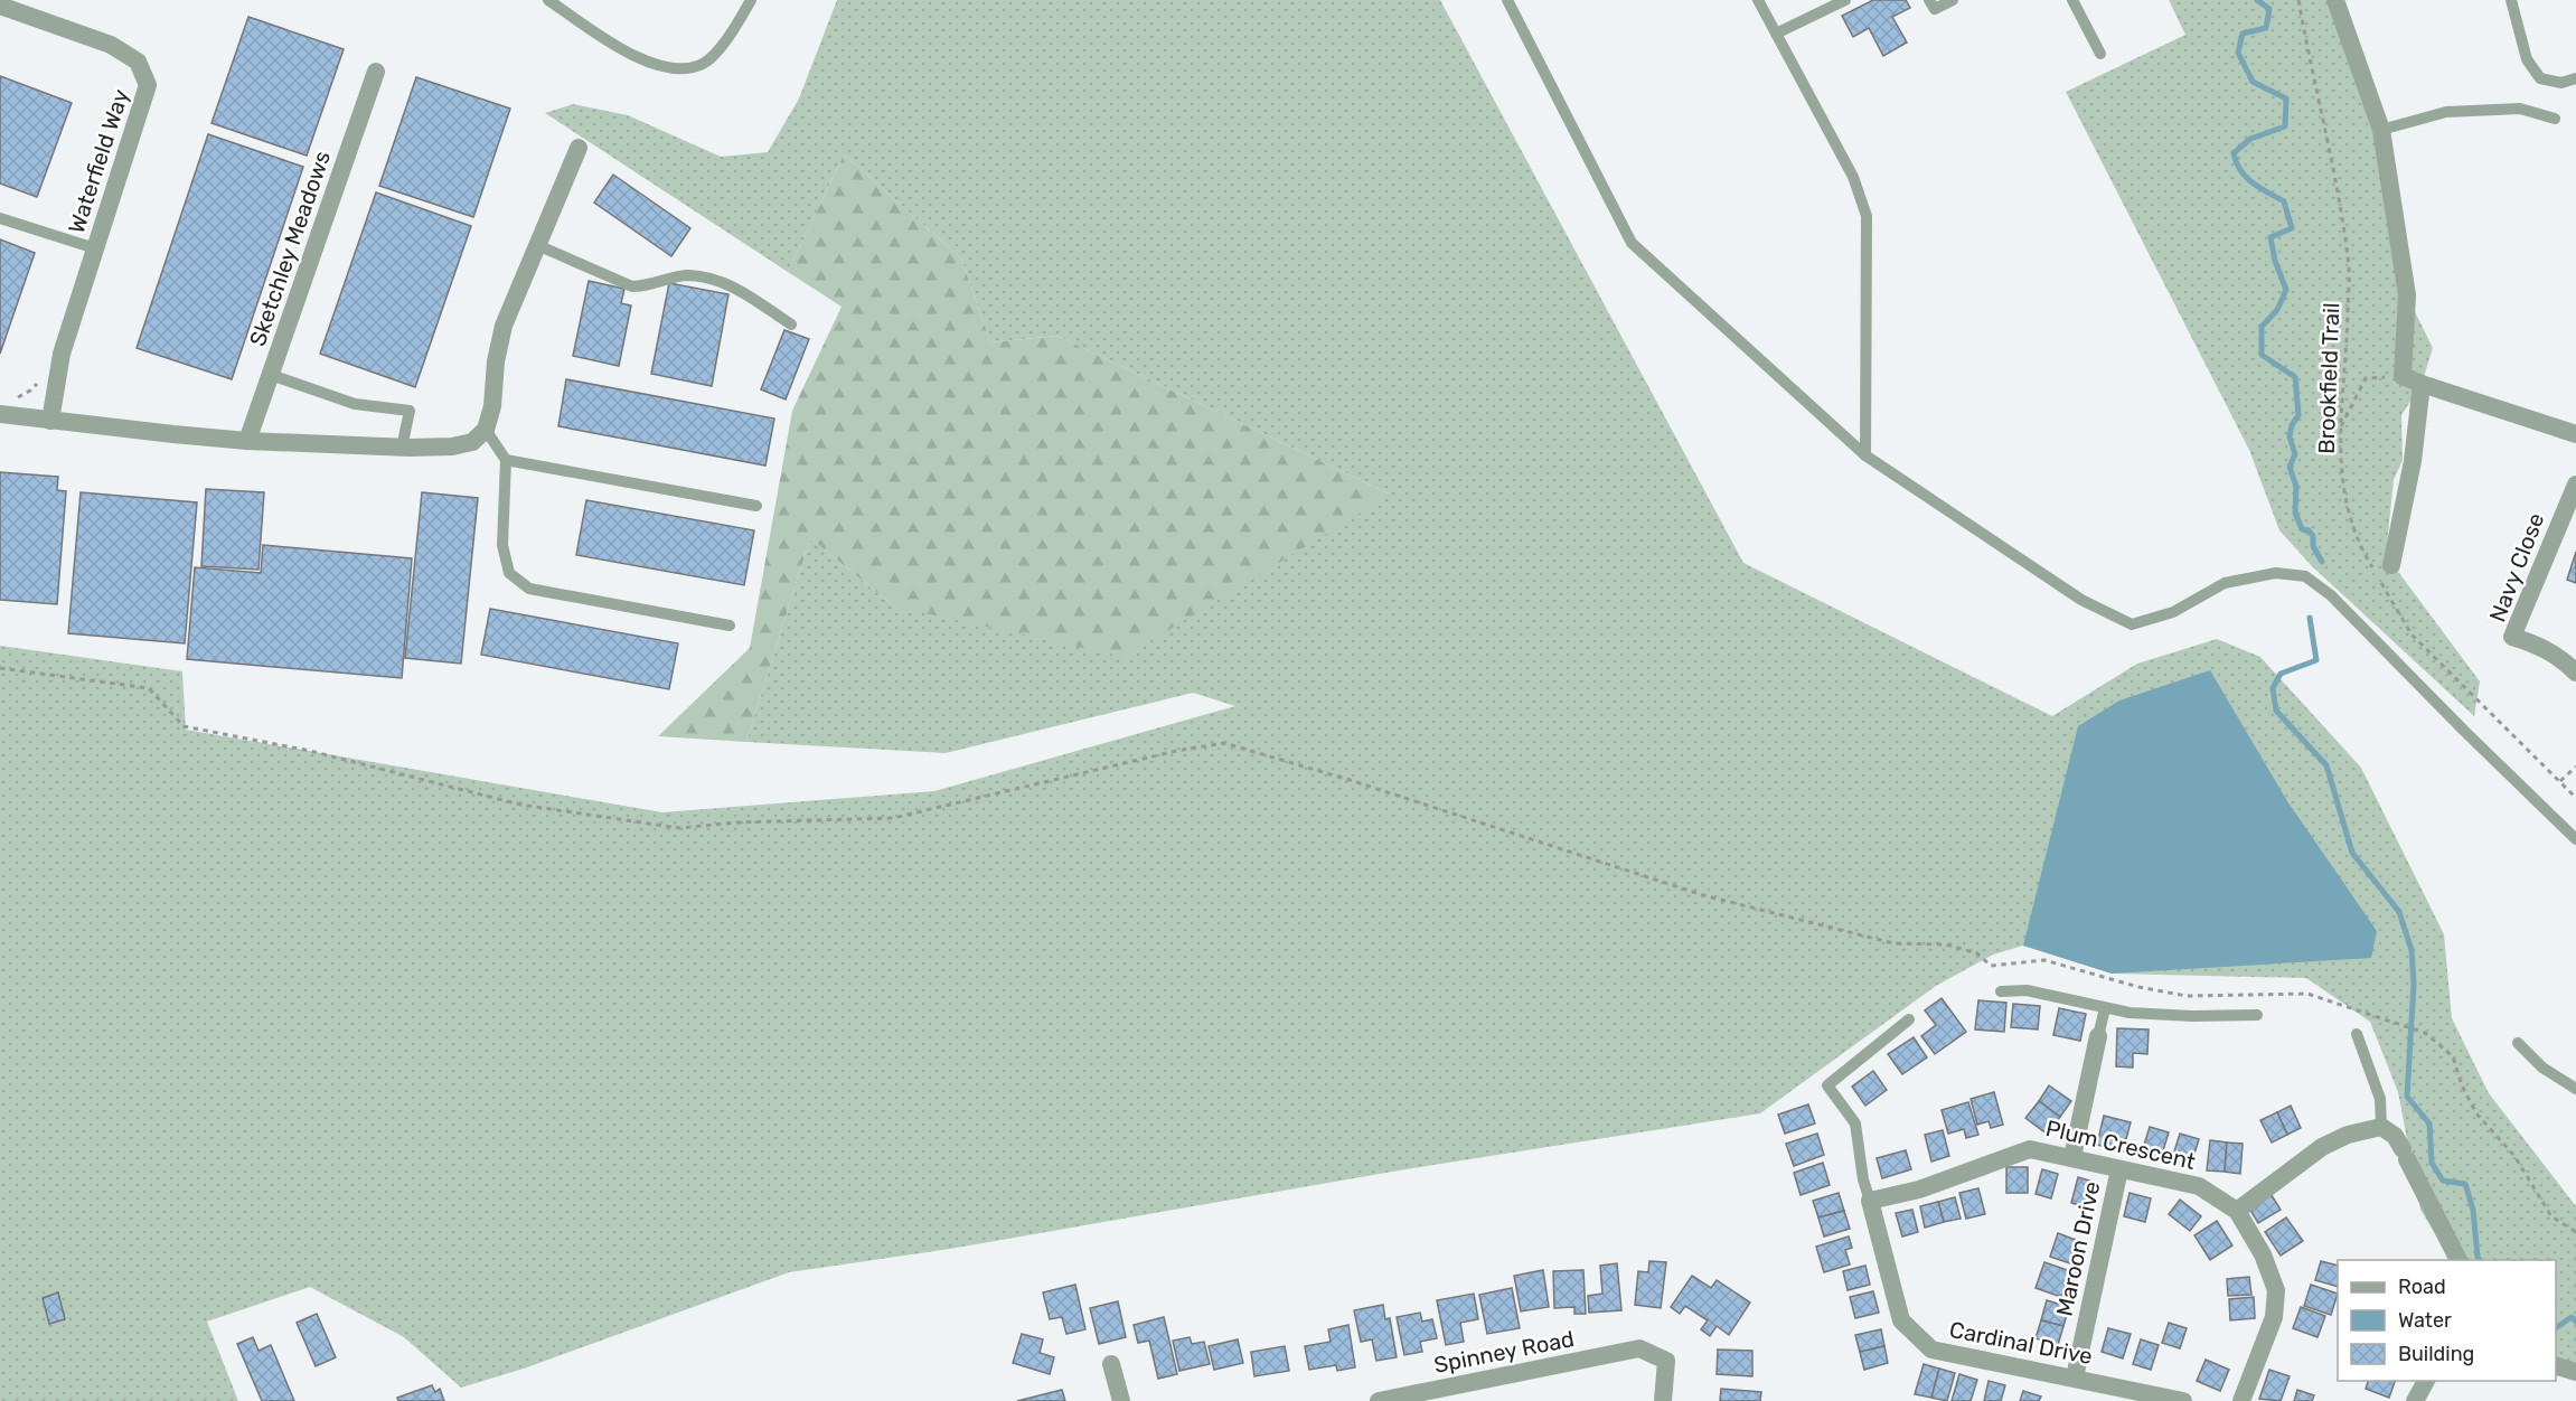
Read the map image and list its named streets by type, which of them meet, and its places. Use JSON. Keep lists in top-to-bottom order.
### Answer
{
  "streets": {
    "street": [
      "Waterfield Way",
      "Sketchley Meadows",
      "Navy Close",
      "Plum Crescent",
      "Maroon Drive",
      "Cardinal Drive",
      "Spinney Road"
    ],
    "path": ["Brookfield Trail"]
  },
  "crossings": [
    ["Plum Crescent", "Maroon Drive"],
    ["Plum Crescent", "Cardinal Drive"],
    ["Maroon Drive", "Cardinal Drive"]
  ],
  "legend": ["Road", "Water", "Building"]
}
